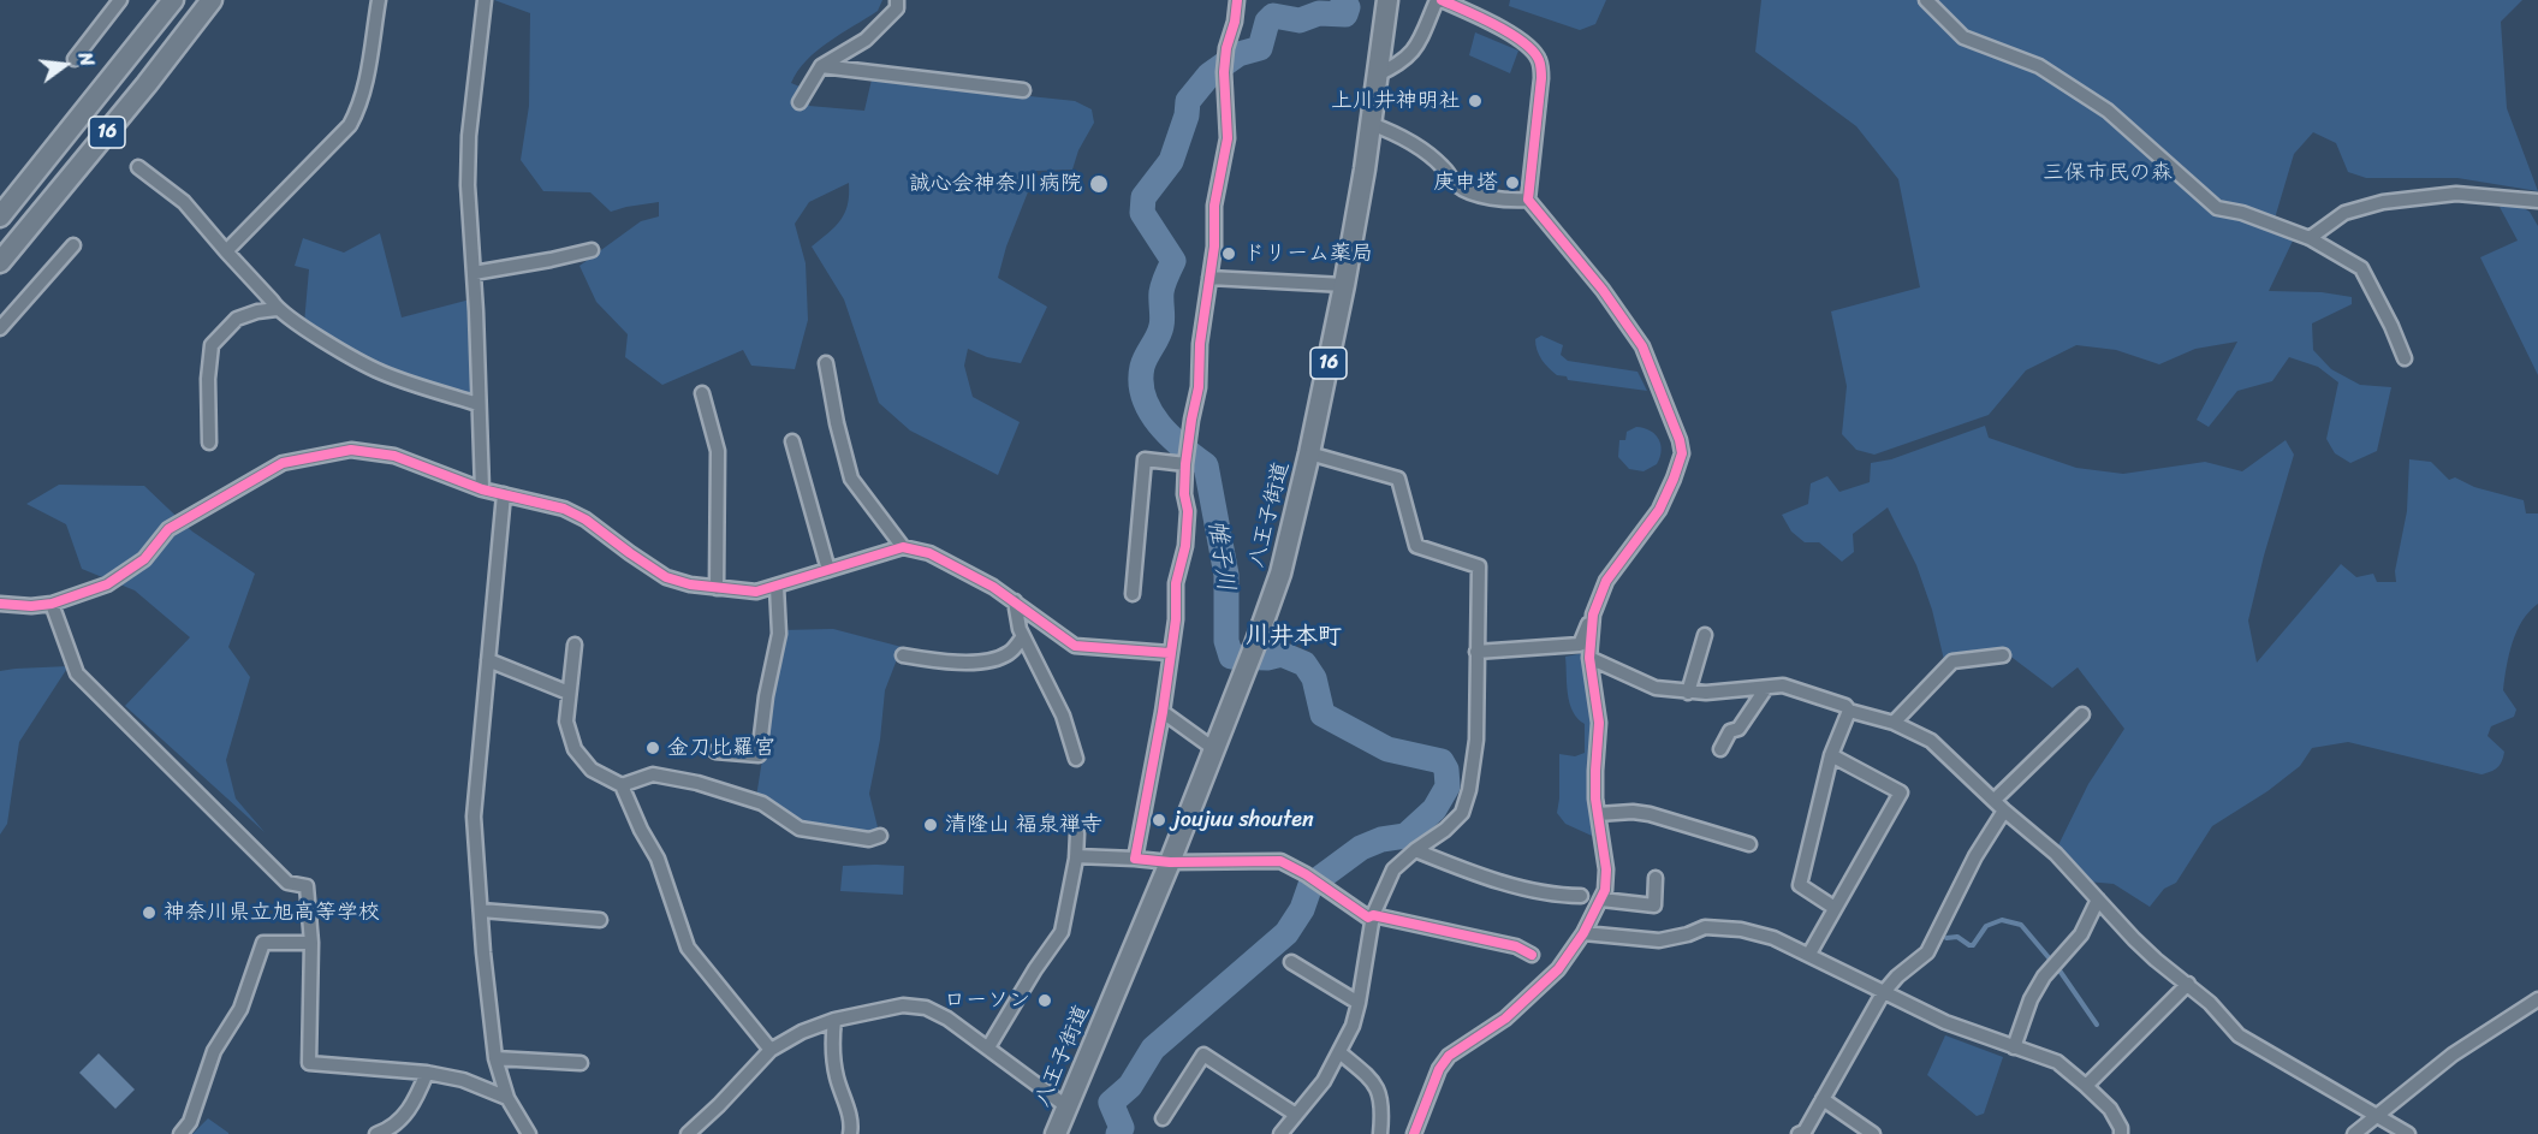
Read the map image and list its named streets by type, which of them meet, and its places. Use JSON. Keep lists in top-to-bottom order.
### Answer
{
  "streets": {
    "highway": ["16", "八王子街道"]
  },
  "districts": ["川井本町"],
  "water": ["帷子川"],
  "parks": ["三保市民の森"],
  "places": [
    "上川井神明社",
    "庚申塔",
    "誠心会神奈川病院",
    "ドリーム薬局",
    "金刀比羅宮",
    "joujuu shouten",
    "清隆山 福泉禅寺",
    "神奈川県立旭高等学校",
    "ローソン"
  ],
  "north": "right"
}
